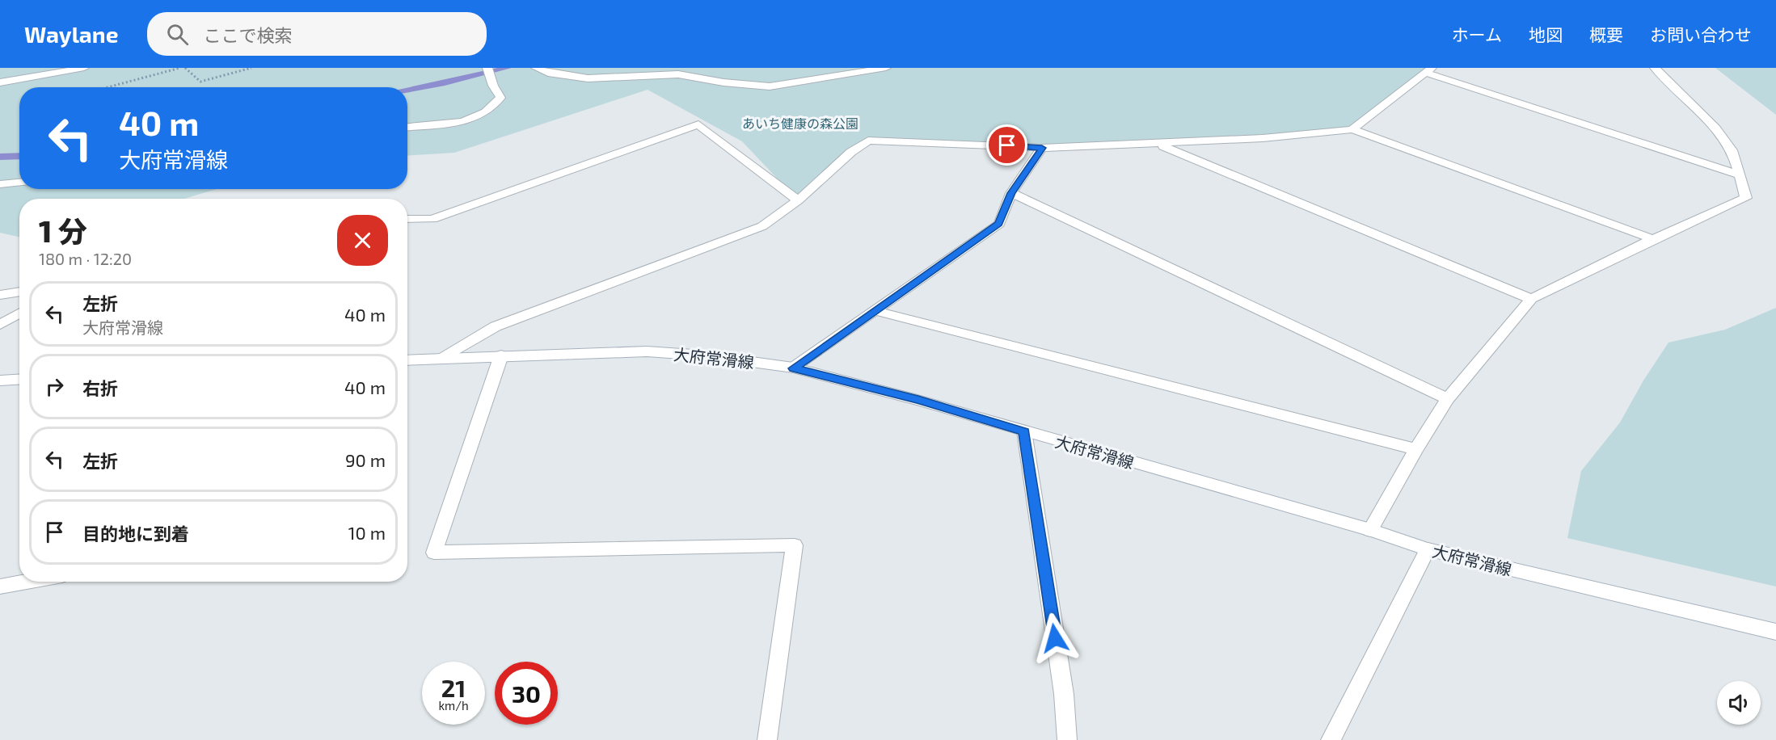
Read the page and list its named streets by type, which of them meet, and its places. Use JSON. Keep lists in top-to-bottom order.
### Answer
{
  "streets": {
    "street": ["大府常滑線"]
  },
  "parks": ["あいち健康の森公園"],
  "page": {
    "header": "Waylane",
    "search": "ここで検索",
    "nav": [
      "ホーム",
      "地図",
      "概要",
      "お問い合わせ"
    ],
    "turn": ["40 m", "大府常滑線"],
    "heading": ["1 分", "180 m · 12:20"],
    "list": [
      {
        "name": "左折",
        "note": "大府常滑線",
        "value": "40 m"
      },
      {
        "name": "右折",
        "value": "40 m"
      },
      {
        "name": "左折",
        "value": "90 m"
      },
      {
        "name": "目的地に到着",
        "value": "10 m"
      }
    ],
    "speed": "21 km/h",
    "limit": "30"
  }
}
